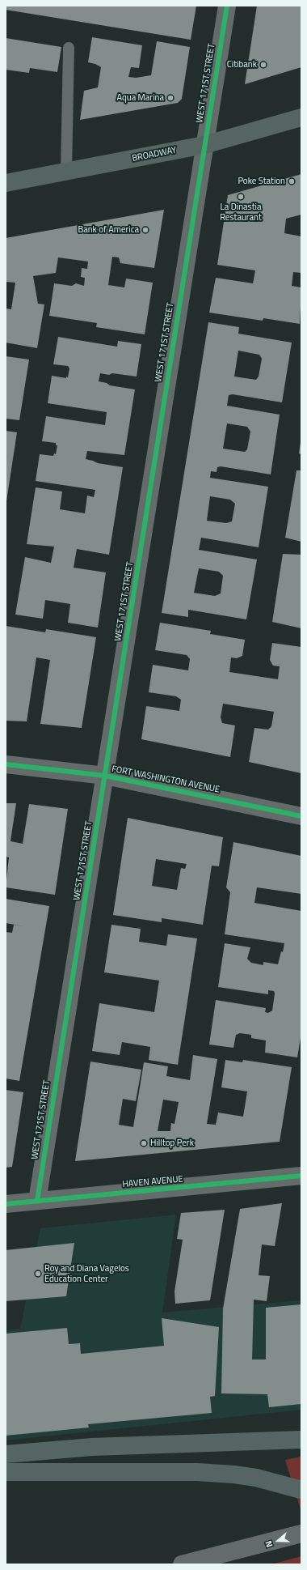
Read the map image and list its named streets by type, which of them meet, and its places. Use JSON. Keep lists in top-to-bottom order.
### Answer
{
  "streets": {
    "main road": ["BROADWAY"],
    "street": ["WEST 171ST STREET", "FORT WASHINGTON AVENUE", "HAVEN AVENUE"]
  },
  "crossings": [
    ["WEST 171ST STREET", "BROADWAY"],
    ["WEST 171ST STREET", "FORT WASHINGTON AVENUE"],
    ["WEST 171ST STREET", "HAVEN AVENUE"]
  ],
  "places": [
    "Citibank",
    "Aqua Marina",
    "Poke Station",
    "La Dinastia Restaurant",
    "Bank of America",
    "Hilltop Perk",
    "Roy and Diana Vagelos Education Center"
  ],
  "north": "left"
}
